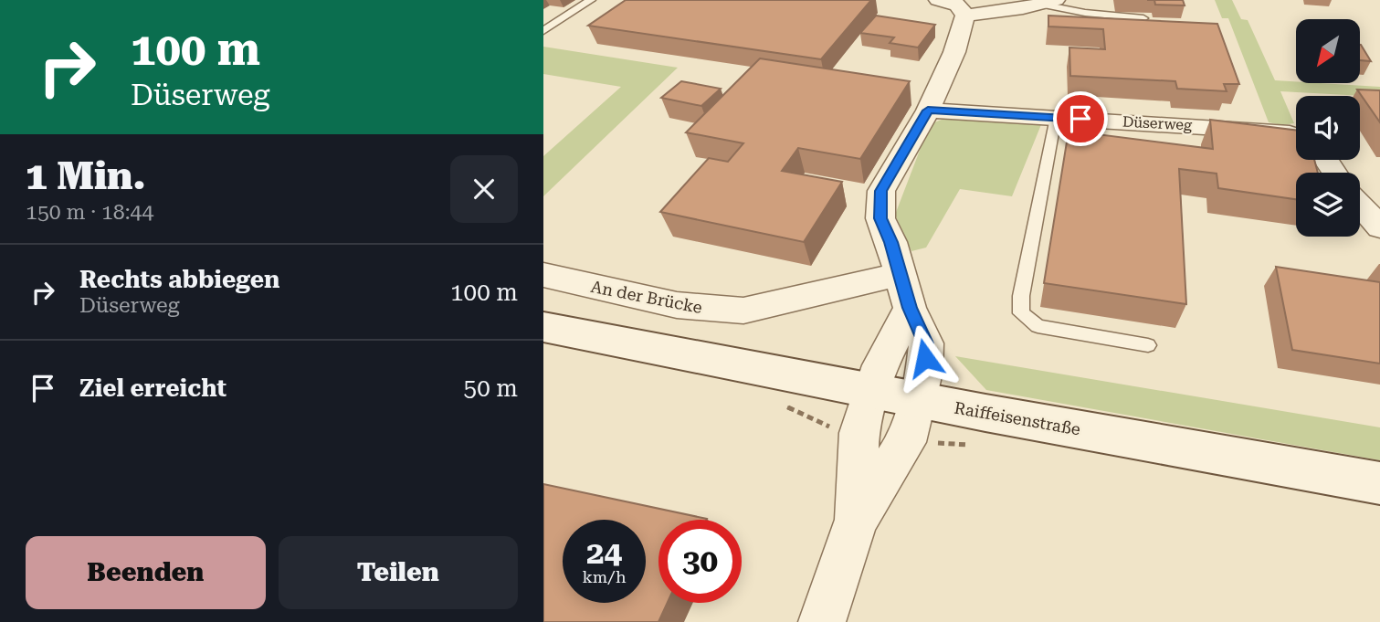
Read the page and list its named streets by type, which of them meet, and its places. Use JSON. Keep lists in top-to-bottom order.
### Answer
{
  "streets": {
    "main road": ["Raiffeisenstraße"],
    "street": ["Düserweg", "An der Brücke"]
  },
  "north": "bottom left",
  "page": {
    "turn": ["100 m", "Düserweg"],
    "heading": ["1 Min.", "150 m · 18:44"],
    "list": [
      {
        "name": "Rechts abbiegen",
        "note": "Düserweg",
        "value": "100 m"
      },
      {
        "name": "Ziel erreicht",
        "value": "50 m"
      }
    ],
    "speed": "24 km/h",
    "limit": "30",
    "buttons": ["Beenden", "Teilen"]
  }
}
